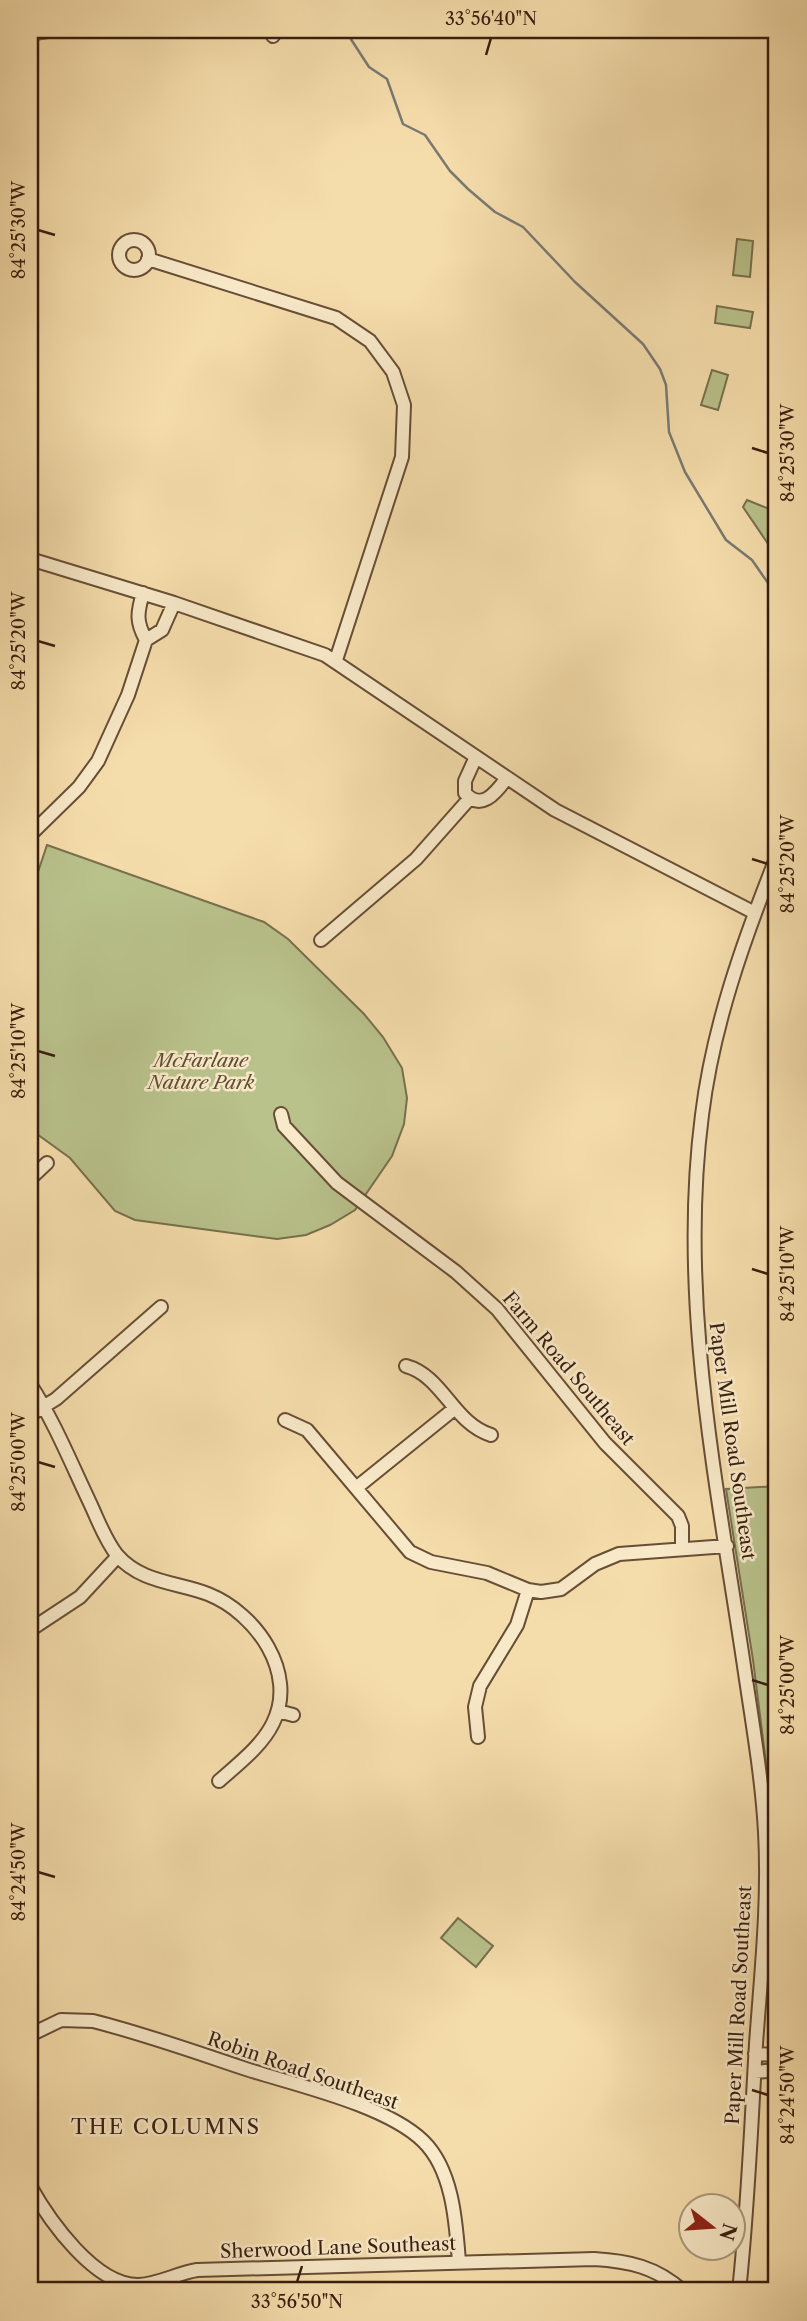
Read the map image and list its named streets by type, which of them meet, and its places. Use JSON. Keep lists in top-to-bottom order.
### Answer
{
  "streets": {
    "street": [
      "Farm Road Southeast",
      "Paper Mill Road Southeast",
      "Robin Road Southeast",
      "Sherwood Lane Southeast"
    ]
  },
  "crossings": [
    ["Robin Road Southeast", "Sherwood Lane Southeast"]
  ],
  "districts": ["THE COLUMNS"],
  "parks": ["McFarlane Nature Park"],
  "north": "right",
  "coordinates": [
    "33°56'40\"N",
    "84°25'30\"W",
    "84°25'20\"W",
    "84°25'10\"W",
    "84°25'00\"W",
    "84°24'50\"W",
    "33°56'50\"N"
  ]
}
